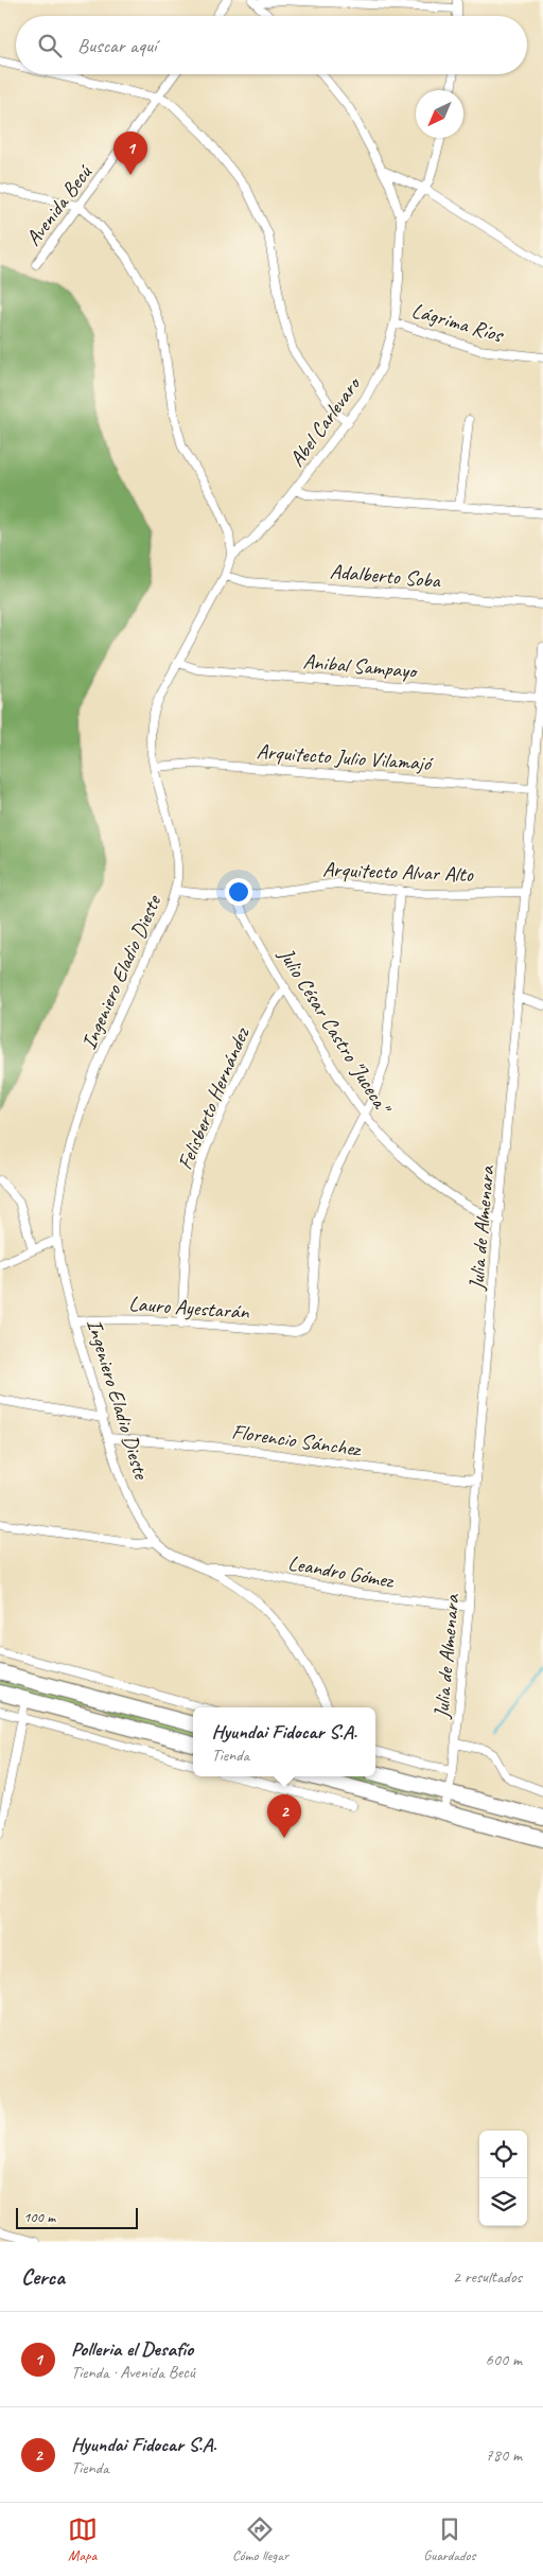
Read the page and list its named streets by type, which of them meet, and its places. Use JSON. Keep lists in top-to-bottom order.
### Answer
{
  "streets": {
    "street": [
      "Avenida Becú",
      "Lágrima Ríos",
      "Abel Carlevaro",
      "Adalberto Soba",
      "Anibal Sampayo",
      "Arquitecto Julio Vilamajó",
      "Arquitecto Alvar Alto",
      "Ingeniero Eladio Dieste",
      "Julio César Castro \"Juceca\"",
      "Felisberto Hernández",
      "Julia de Almenara",
      "Lauro Ayestarán",
      "Florencio Sánchez",
      "Leandro Gómez"
    ]
  },
  "crossings": [
    ["Avenida Becú", "Ingeniero Eladio Dieste"],
    ["Lágrima Ríos", "Abel Carlevaro"],
    ["Abel Carlevaro", "Ingeniero Eladio Dieste"],
    ["Adalberto Soba", "Ingeniero Eladio Dieste"],
    ["Anibal Sampayo", "Ingeniero Eladio Dieste"],
    ["Anibal Sampayo", "Julia de Almenara"],
    ["Arquitecto Julio Vilamajó", "Ingeniero Eladio Dieste"],
    ["Arquitecto Julio Vilamajó", "Julia de Almenara"],
    ["Arquitecto Alvar Alto", "Ingeniero Eladio Dieste"],
    ["Arquitecto Alvar Alto", "Julio César Castro \"Juceca\""],
    ["Arquitecto Alvar Alto", "Julia de Almenara"],
    ["Ingeniero Eladio Dieste", "Lauro Ayestarán"],
    ["Ingeniero Eladio Dieste", "Florencio Sánchez"],
    ["Ingeniero Eladio Dieste", "Leandro Gómez"],
    ["Julio César Castro \"Juceca\"", "Felisberto Hernández"],
    ["Julio César Castro \"Juceca\"", "Julia de Almenara"],
    ["Julio César Castro \"Juceca\"", "Lauro Ayestarán"],
    ["Felisberto Hernández", "Lauro Ayestarán"],
    ["Julia de Almenara", "Florencio Sánchez"],
    ["Julia de Almenara", "Leandro Gómez"]
  ],
  "scale_bar": "100 m",
  "north": "bottom left",
  "page": {
    "search": "Buscar aquí",
    "pins": ["1", "2"],
    "popup": ["Hyundai Fidocar S.A.", "Tienda"],
    "scale": "100 m",
    "heading": ["Cerca", "2 resultados"],
    "list": [
      {
        "mark": "1",
        "name": "Polleria el Desafío",
        "note": "Tienda · Avenida Becú",
        "value": "600 m"
      },
      {
        "mark": "2",
        "name": "Hyundai Fidocar S.A.",
        "note": "Tienda",
        "value": "780 m"
      }
    ],
    "nav": ["Mapa", "Cómo llegar", "Guardados"]
  }
}
